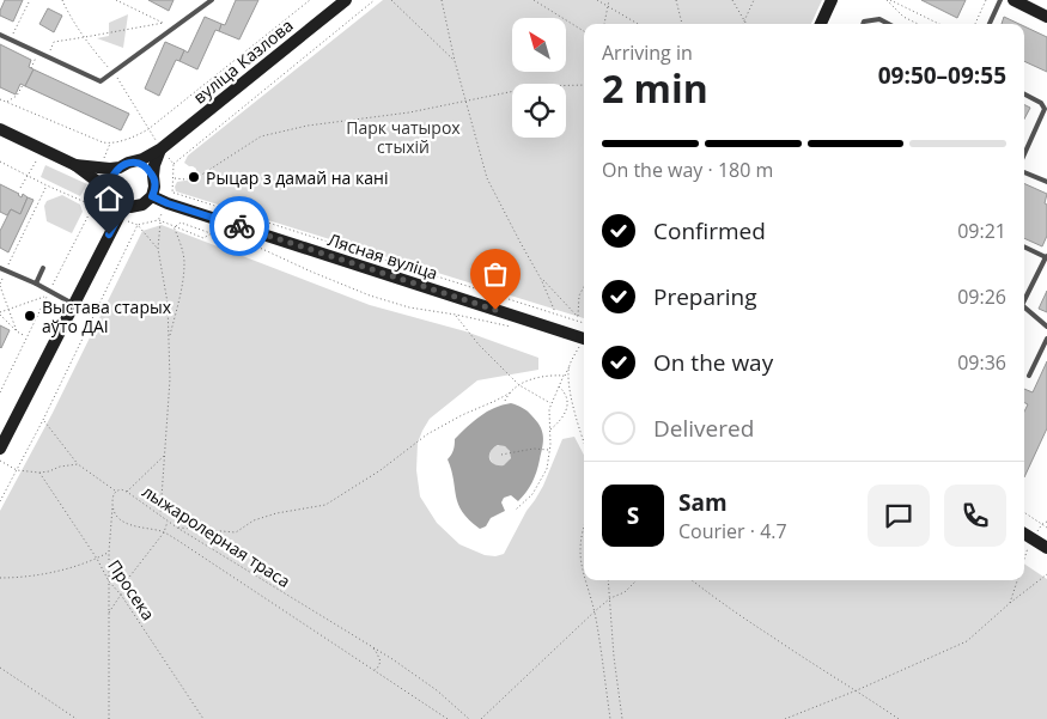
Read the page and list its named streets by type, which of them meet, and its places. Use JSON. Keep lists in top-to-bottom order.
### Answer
{
  "streets": {
    "main road": ["вуліца Казлова", "Лясная вуліца"],
    "path": ["лыжаролерная траса", "Просека"]
  },
  "crossings": [
    ["вуліца Казлова", "Лясная вуліца"]
  ],
  "parks": ["Парк чатырох стыхій"],
  "places": ["Рыцар з дамай на кані", "Выстава старых аўто ДАІ"],
  "north": "top left",
  "page": {
    "heading": ["2 min", "Arriving in", "09:50–09:55"],
    "panel": ["Sam", "Courier · 4.7"],
    "bar": "On the way · 180 m",
    "list": [
      ["Confirmed", "09:21"],
      ["Preparing", "09:26"],
      ["On the way", "09:36"],
      "Delivered"
    ],
    "round": "S"
  }
}
